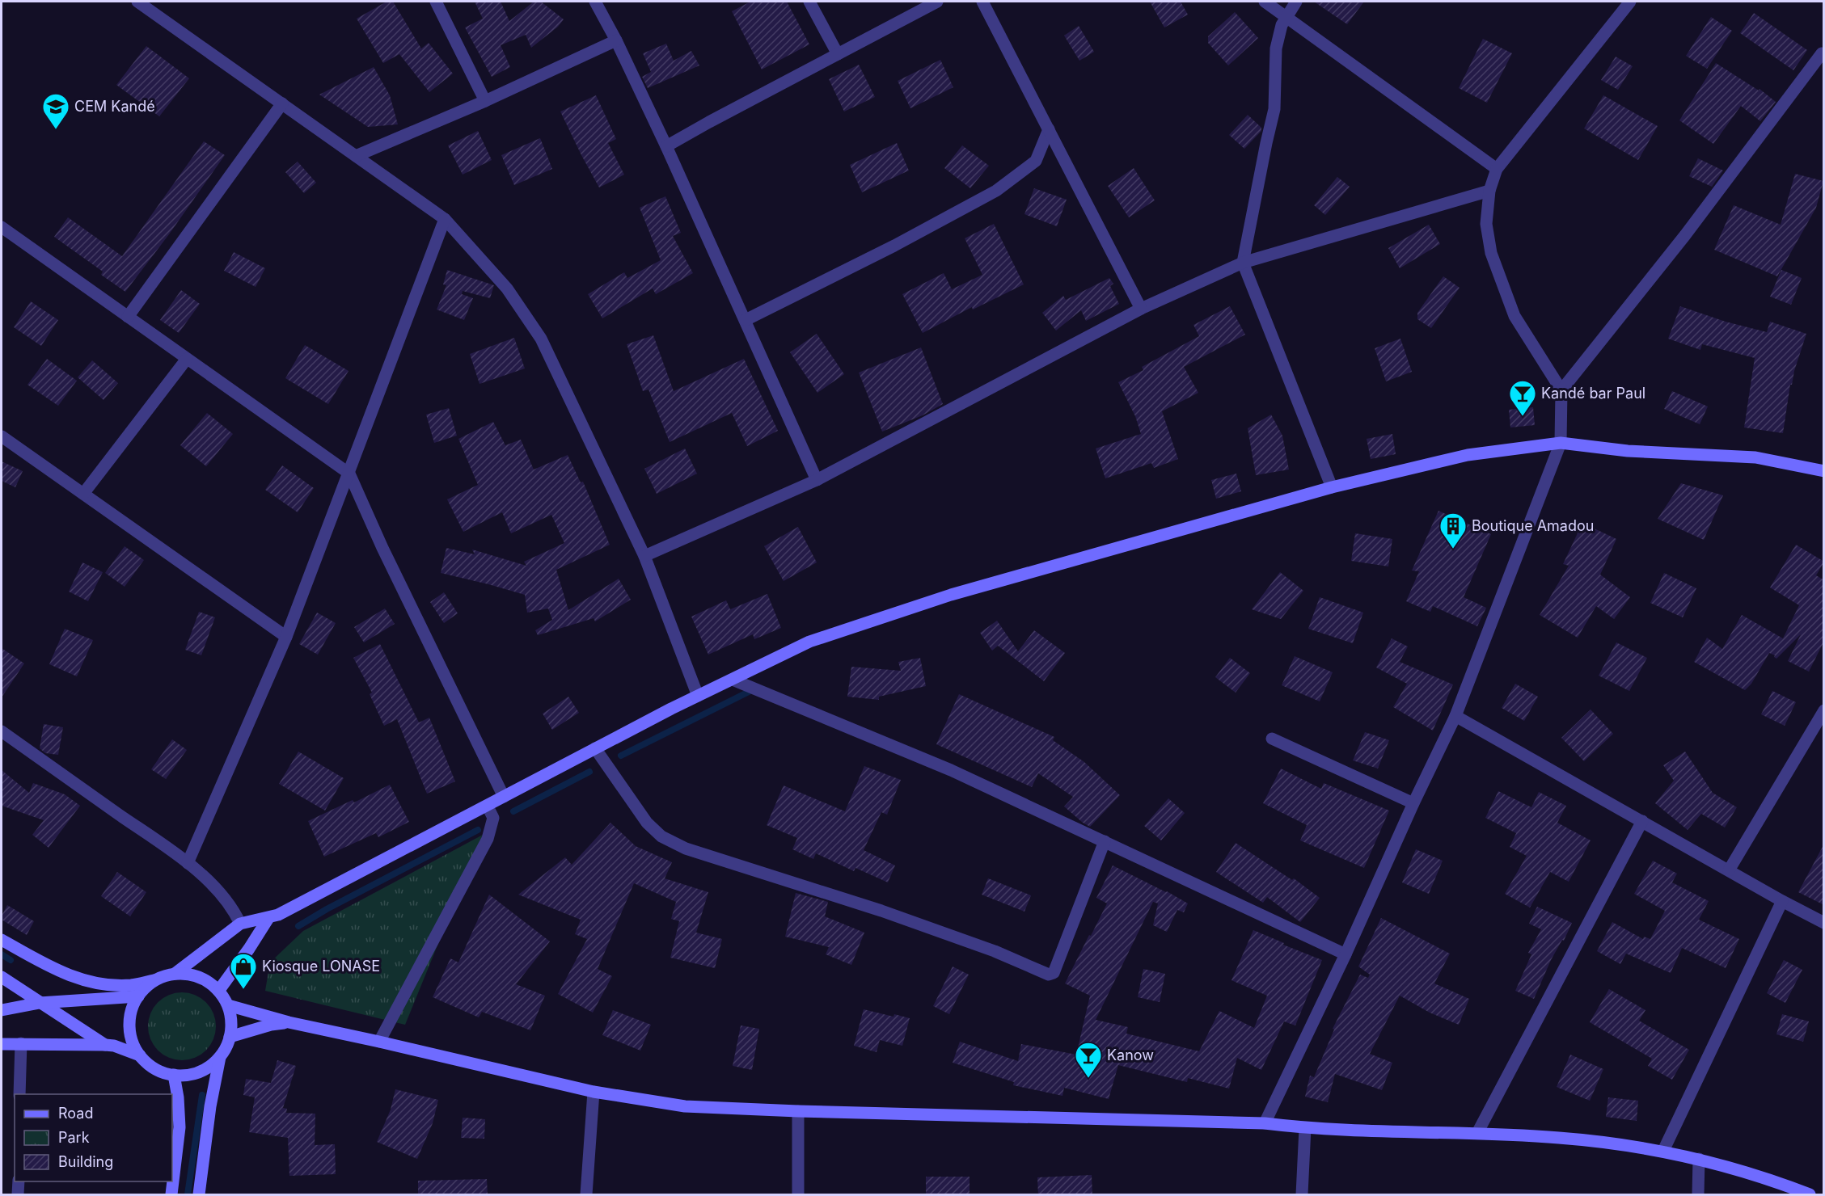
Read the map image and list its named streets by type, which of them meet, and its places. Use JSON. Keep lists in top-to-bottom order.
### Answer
{
  "places": {
    "school or university": ["CEM Kandé"],
    "bar": ["Kandé bar Paul", "Kanow"],
    "building": ["Boutique Amadou"],
    "shop": ["Kiosque LONASE"]
  },
  "legend": ["Road", "Park", "Building"]
}
